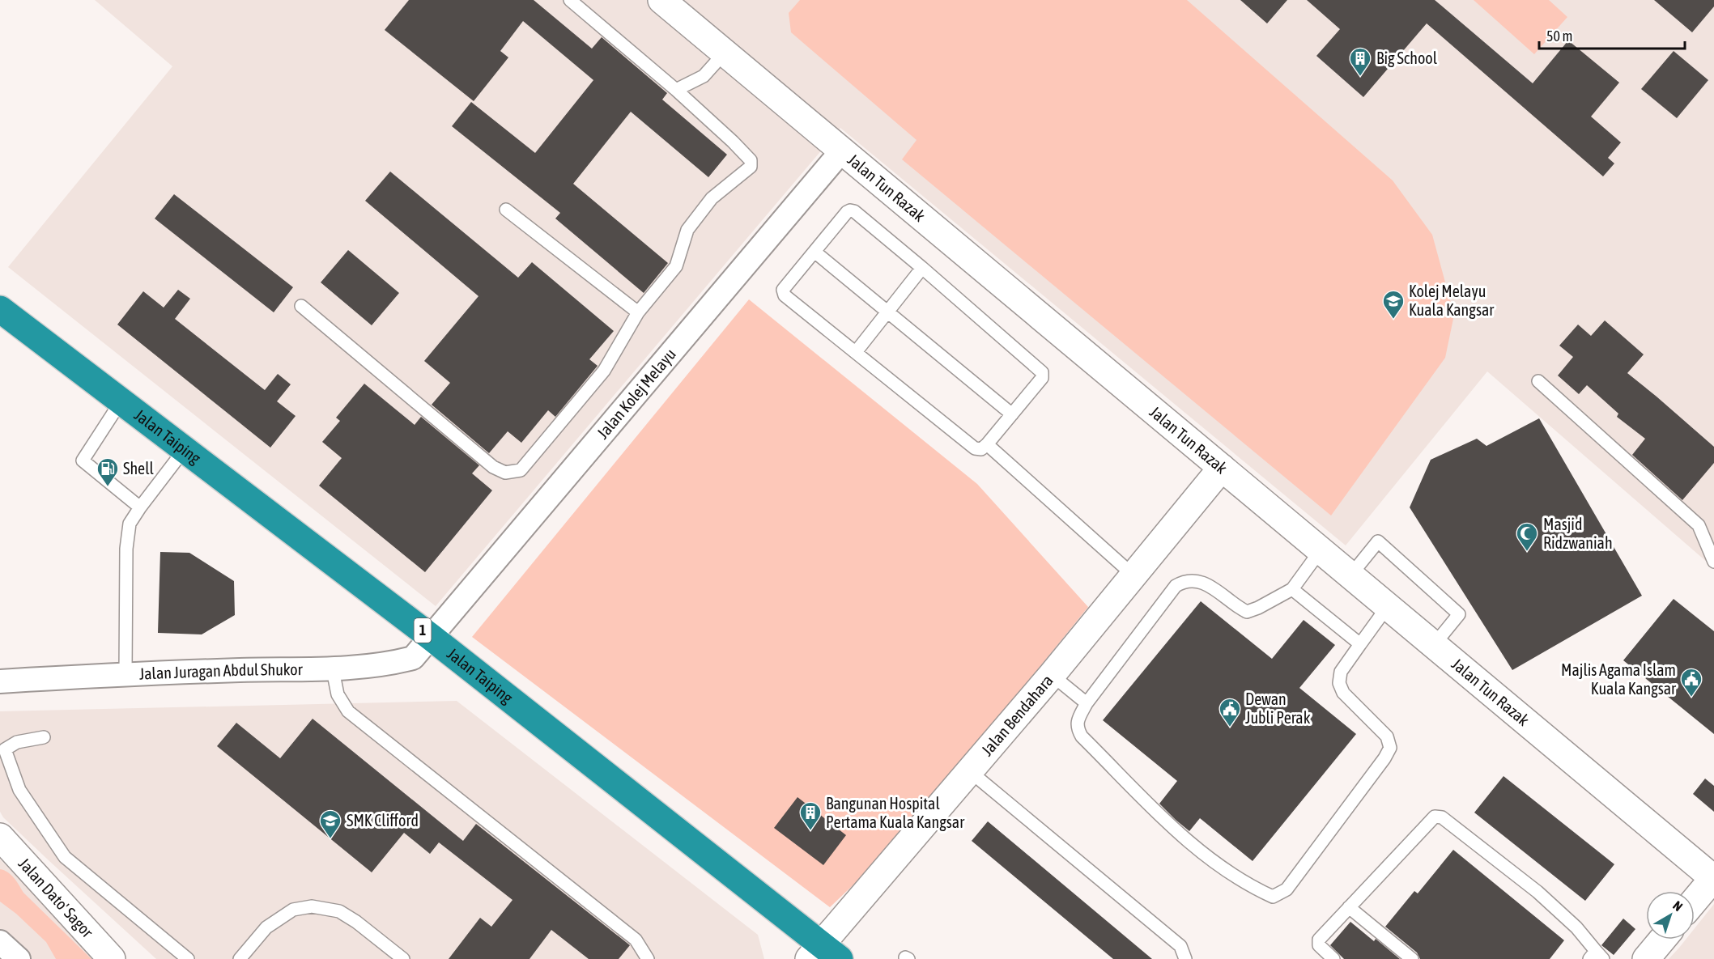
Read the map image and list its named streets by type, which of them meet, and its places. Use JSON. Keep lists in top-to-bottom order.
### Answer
{
  "streets": {
    "highway": ["Jalan Taiping", "1"],
    "street": [
      "Jalan Tun Razak",
      "Jalan Kolej Melayu",
      "Jalan Juragan Abdul Shukor",
      "Jalan Bendahara",
      "Jalan Dato' Sagor"
    ]
  },
  "crossings": [
    ["Jalan Tun Razak", "Jalan Kolej Melayu"],
    ["Jalan Tun Razak", "Jalan Bendahara"],
    ["Jalan Kolej Melayu", "Jalan Taiping"],
    ["Jalan Kolej Melayu", "Jalan Juragan Abdul Shukor"],
    ["Jalan Taiping", "Jalan Juragan Abdul Shukor"],
    ["Jalan Taiping", "Jalan Bendahara"]
  ],
  "places": {
    "building": ["Big School", "Bangunan Hospital Pertama Kuala Kangsar"],
    "school or university": ["Kolej Melayu Kuala Kangsar", "SMK Clifford"],
    "fuel station": ["Shell"],
    "mosque": ["Masjid Ridzwaniah"],
    "public building": ["Majlis Agama Islam Kuala Kangsar", "Dewan Jubli Perak"]
  },
  "scale_bar": "50 m",
  "north": "top right"
}
